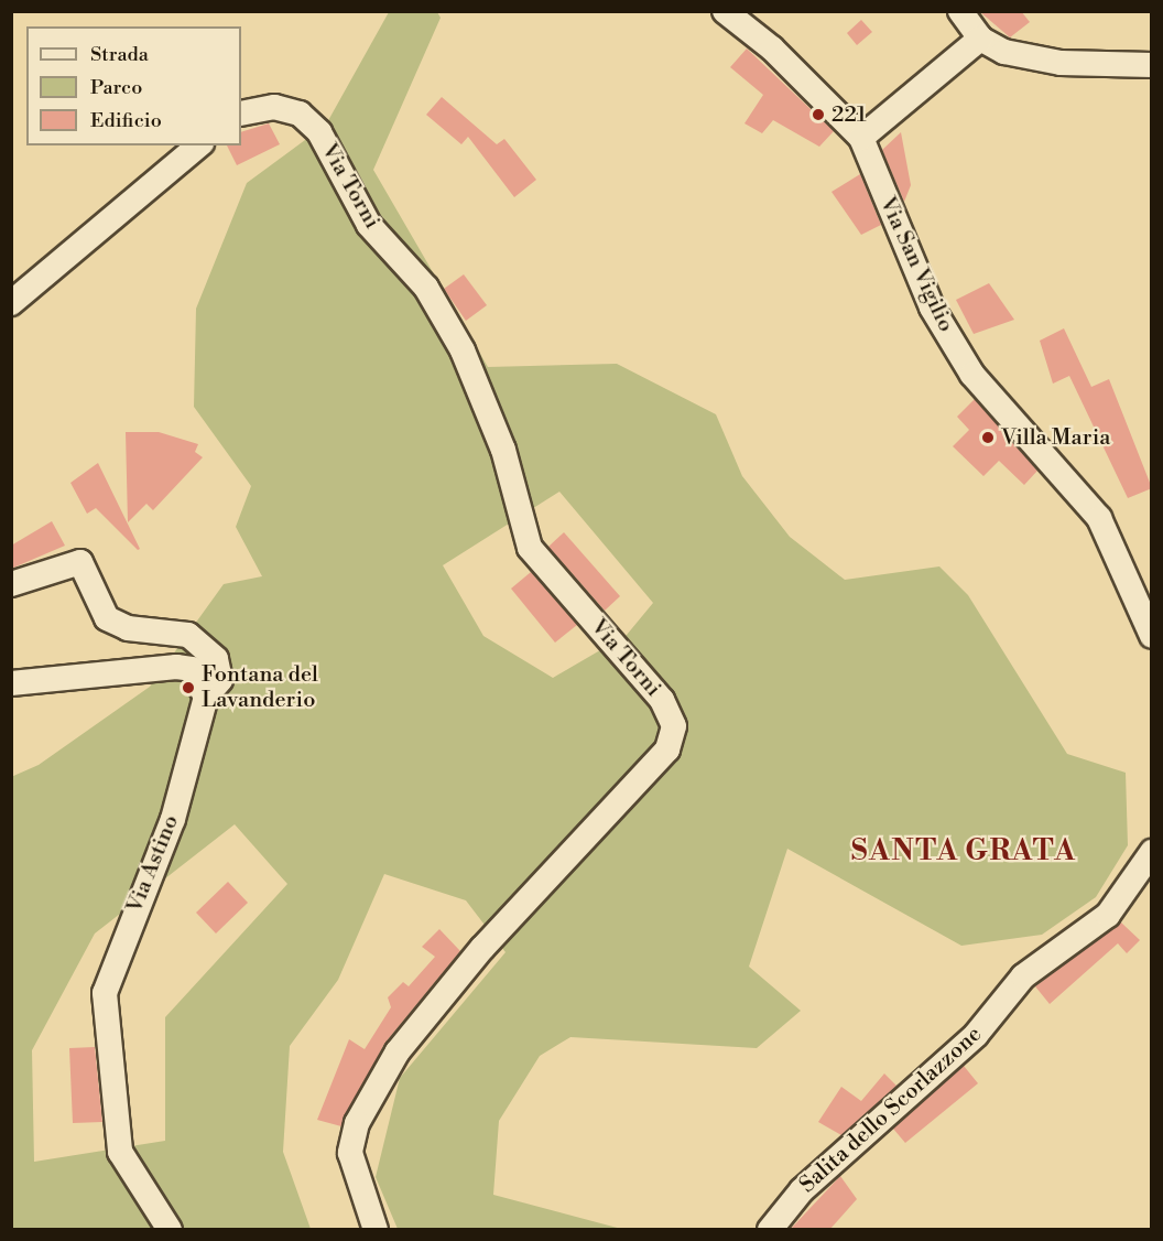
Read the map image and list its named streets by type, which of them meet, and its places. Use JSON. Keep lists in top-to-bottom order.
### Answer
{
  "streets": {
    "street": [
      "Via Torni",
      "Via San Vigilio",
      "Via Astino",
      "Salita dello Scorlazzone"
    ]
  },
  "districts": ["SANTA GRATA"],
  "places": ["221", "Villa Maria", "Fontana del Lavanderio"],
  "legend": ["Strada", "Parco", "Edificio"]
}
